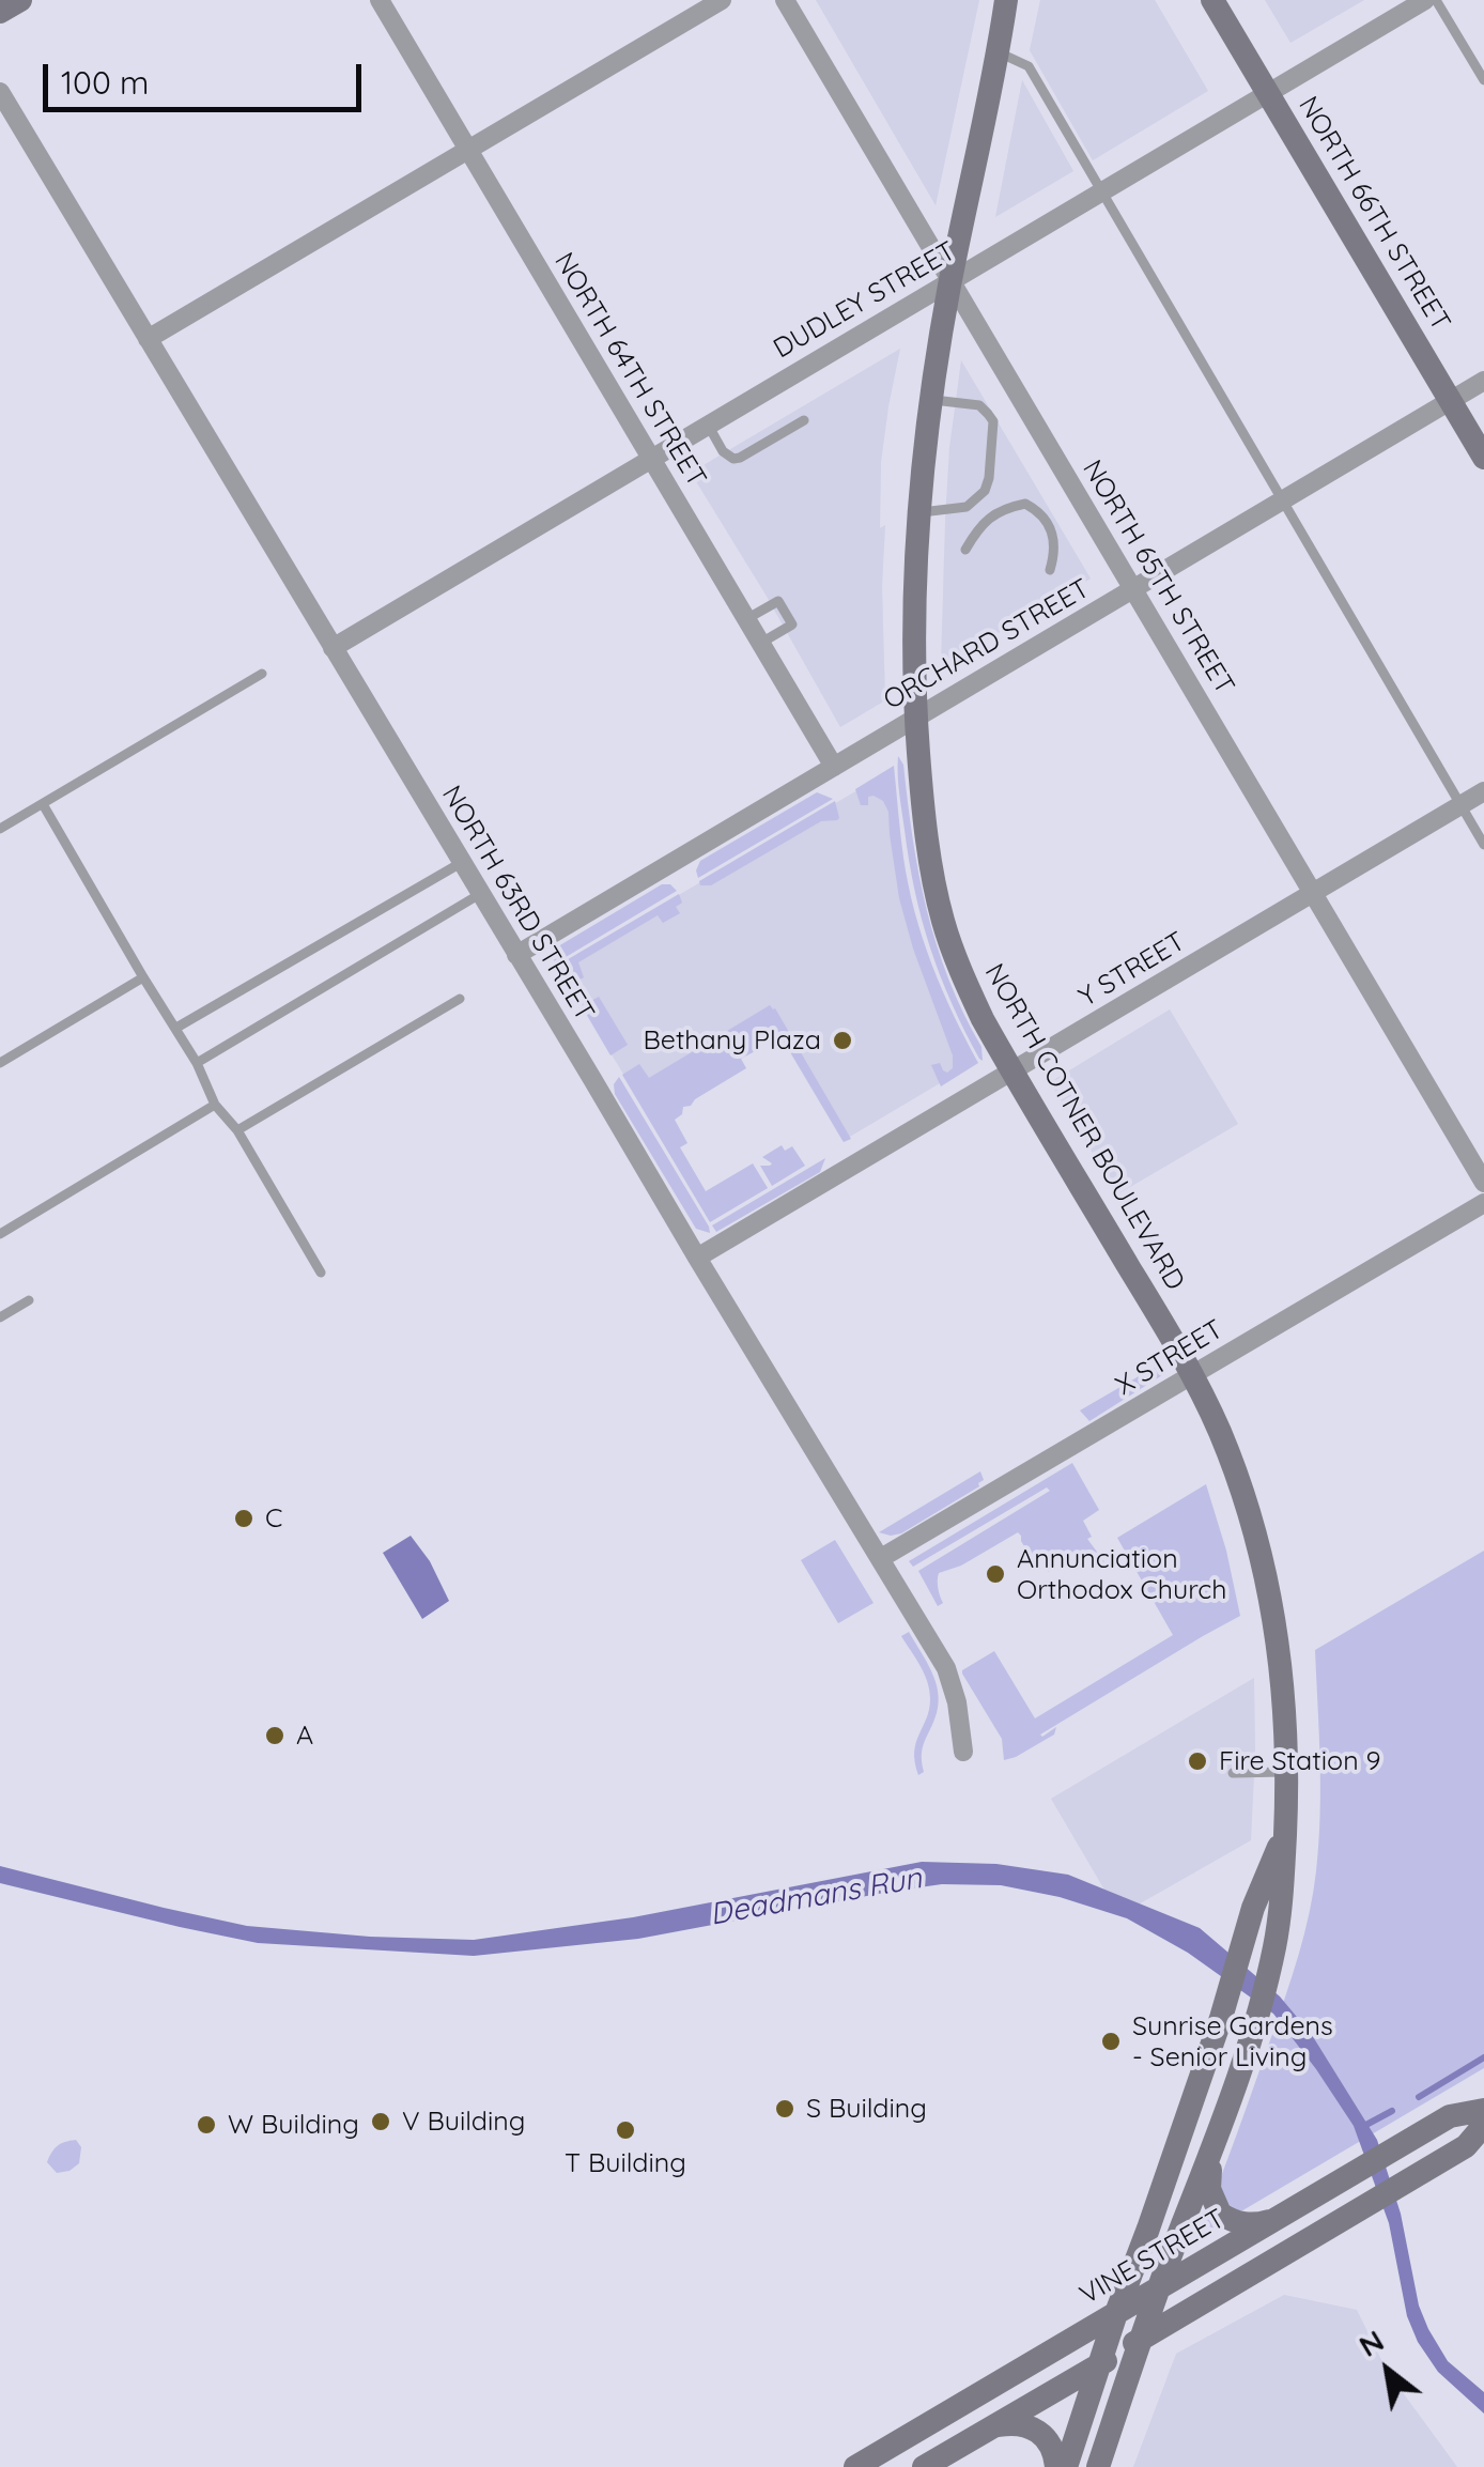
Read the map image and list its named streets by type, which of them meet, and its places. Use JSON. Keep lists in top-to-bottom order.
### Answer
{
  "streets": {
    "main road": ["NORTH 66TH STREET", "NORTH COTNER BOULEVARD", "VINE STREET"],
    "street": [
      "DUDLEY STREET",
      "NORTH 64TH STREET",
      "NORTH 65TH STREET",
      "ORCHARD STREET",
      "NORTH 63RD STREET",
      "Y STREET",
      "X STREET"
    ]
  },
  "crossings": [
    ["NORTH 66TH STREET", "DUDLEY STREET"],
    ["NORTH 66TH STREET", "ORCHARD STREET"],
    ["DUDLEY STREET", "NORTH 64TH STREET"],
    ["DUDLEY STREET", "NORTH 65TH STREET"],
    ["DUDLEY STREET", "NORTH 63RD STREET"],
    ["DUDLEY STREET", "NORTH COTNER BOULEVARD"],
    ["NORTH 64TH STREET", "ORCHARD STREET"],
    ["NORTH 65TH STREET", "ORCHARD STREET"],
    ["NORTH 65TH STREET", "Y STREET"],
    ["NORTH 65TH STREET", "NORTH COTNER BOULEVARD"],
    ["ORCHARD STREET", "NORTH 63RD STREET"],
    ["ORCHARD STREET", "NORTH COTNER BOULEVARD"],
    ["NORTH 63RD STREET", "Y STREET"],
    ["NORTH 63RD STREET", "X STREET"],
    ["Y STREET", "NORTH COTNER BOULEVARD"],
    ["NORTH COTNER BOULEVARD", "X STREET"],
    ["NORTH COTNER BOULEVARD", "VINE STREET"]
  ],
  "water": ["Deadmans Run"],
  "places": [
    "Bethany Plaza",
    "C",
    "Annunciation Orthodox Church",
    "A",
    "Fire Station 9",
    "Sunrise Gardens - Senior Living",
    "S Building",
    "V Building",
    "W Building",
    "T Building"
  ],
  "scale_bar": "100 m",
  "north": "top left"
}
